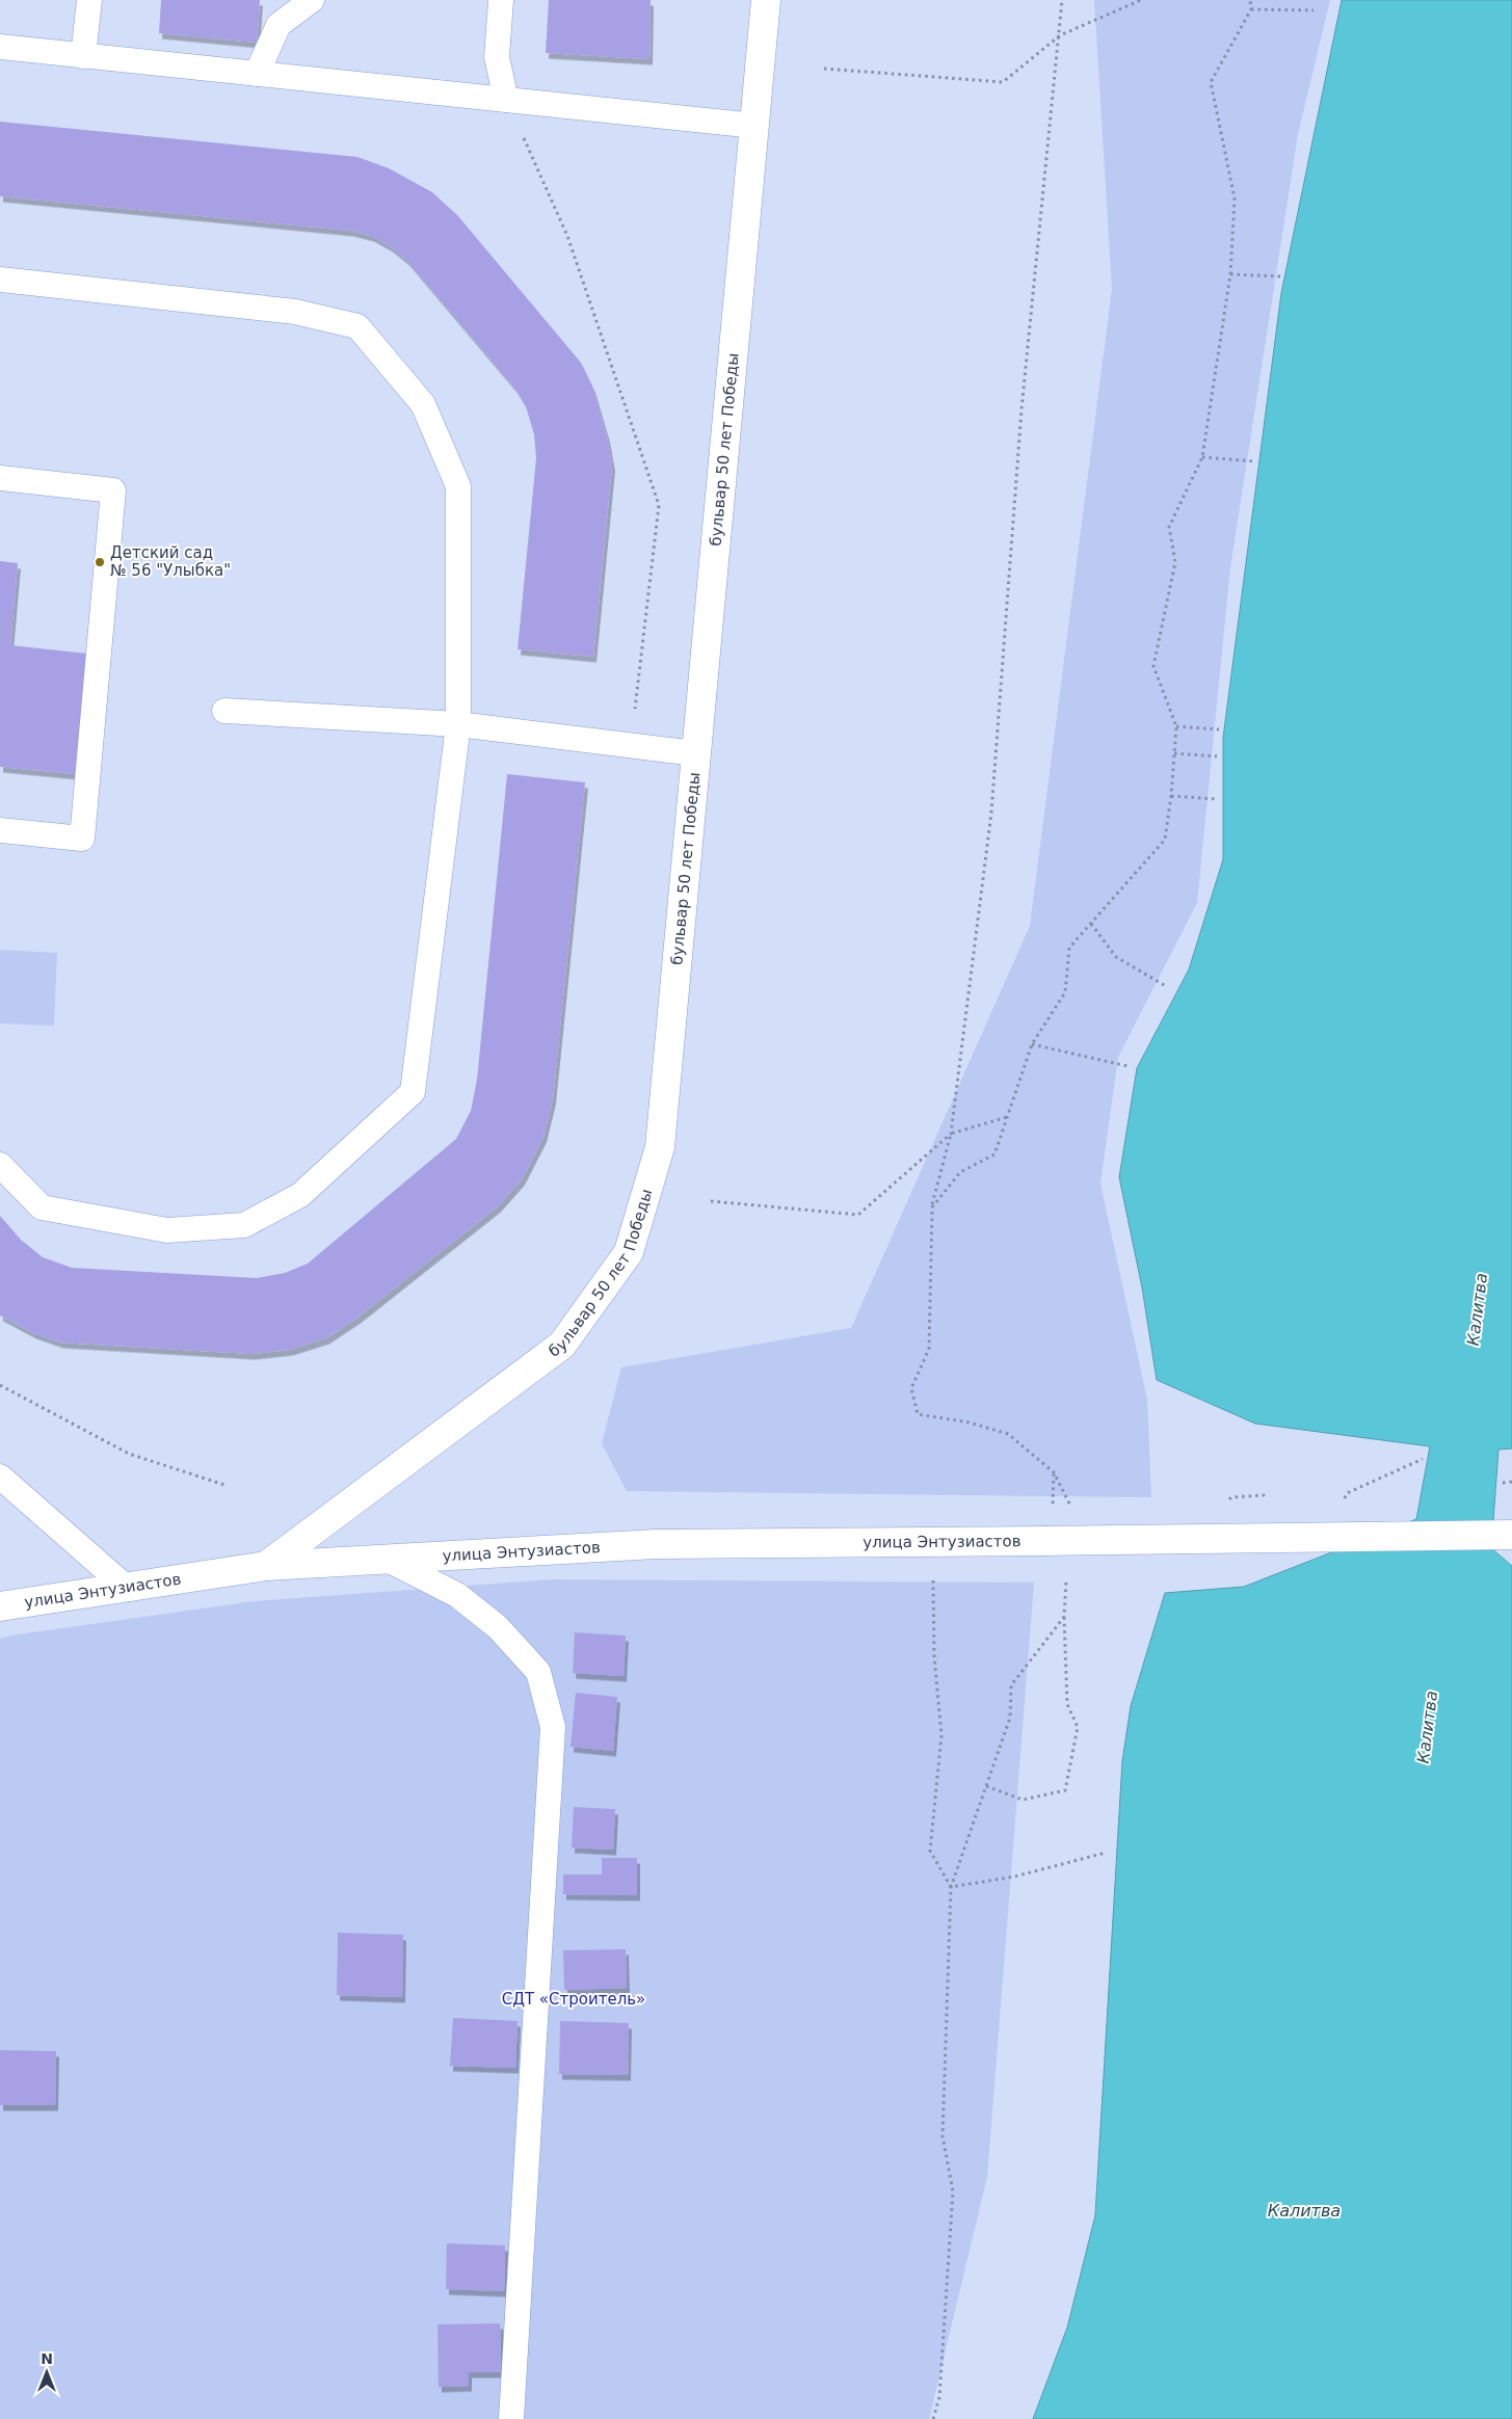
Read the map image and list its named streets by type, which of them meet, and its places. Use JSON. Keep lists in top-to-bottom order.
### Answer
{
  "streets": {
    "street": ["бульвар 50 лет Победы", "улица Энтузиастов"]
  },
  "crossings": [
    ["бульвар 50 лет Победы", "улица Энтузиастов"]
  ],
  "water": ["Калитва"],
  "parks": ["СДТ «Строитель»"],
  "places": ["Детский сад № 56 \"Улыбка\""],
  "north": "top"
}
